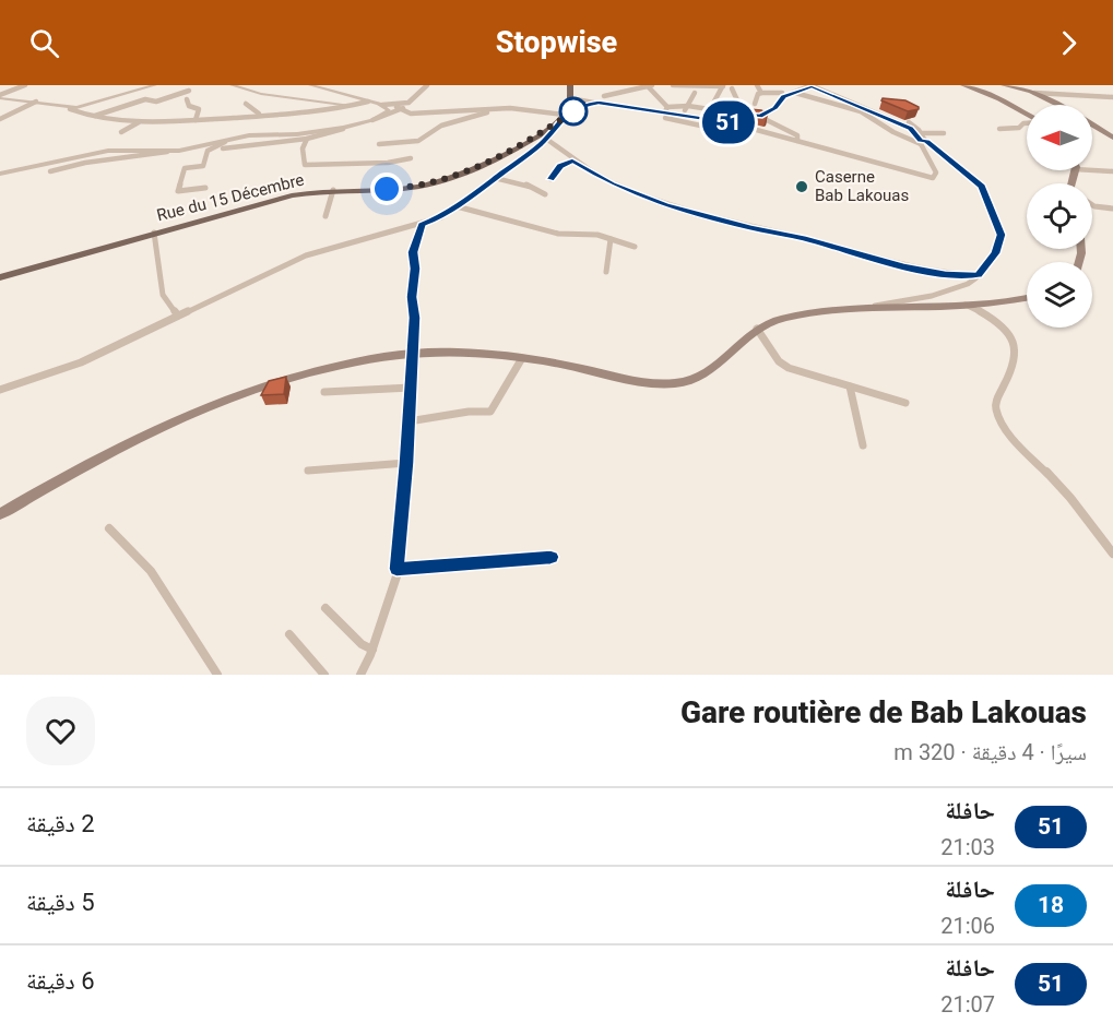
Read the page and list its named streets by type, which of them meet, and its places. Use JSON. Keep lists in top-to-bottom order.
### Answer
{
  "streets": {
    "main road": ["Rue du 15 Décembre"]
  },
  "places": ["Caserne Bab Lakouas"],
  "lines": ["bus line 51"],
  "north": "left",
  "page": {
    "header": "Stopwise",
    "on_map": "51",
    "heading": ["Gare routière de Bab Lakouas", "سيرًا · 4 دقيقة · 320 m"],
    "list": [
      {
        "mark": "51",
        "name": "حافلة",
        "note": "21:03",
        "value": "2 دقيقة"
      },
      {
        "mark": "18",
        "name": "حافلة",
        "note": "21:06",
        "value": "5 دقيقة"
      },
      {
        "mark": "51",
        "name": "حافلة",
        "note": "21:07",
        "value": "6 دقيقة"
      }
    ]
  }
}
